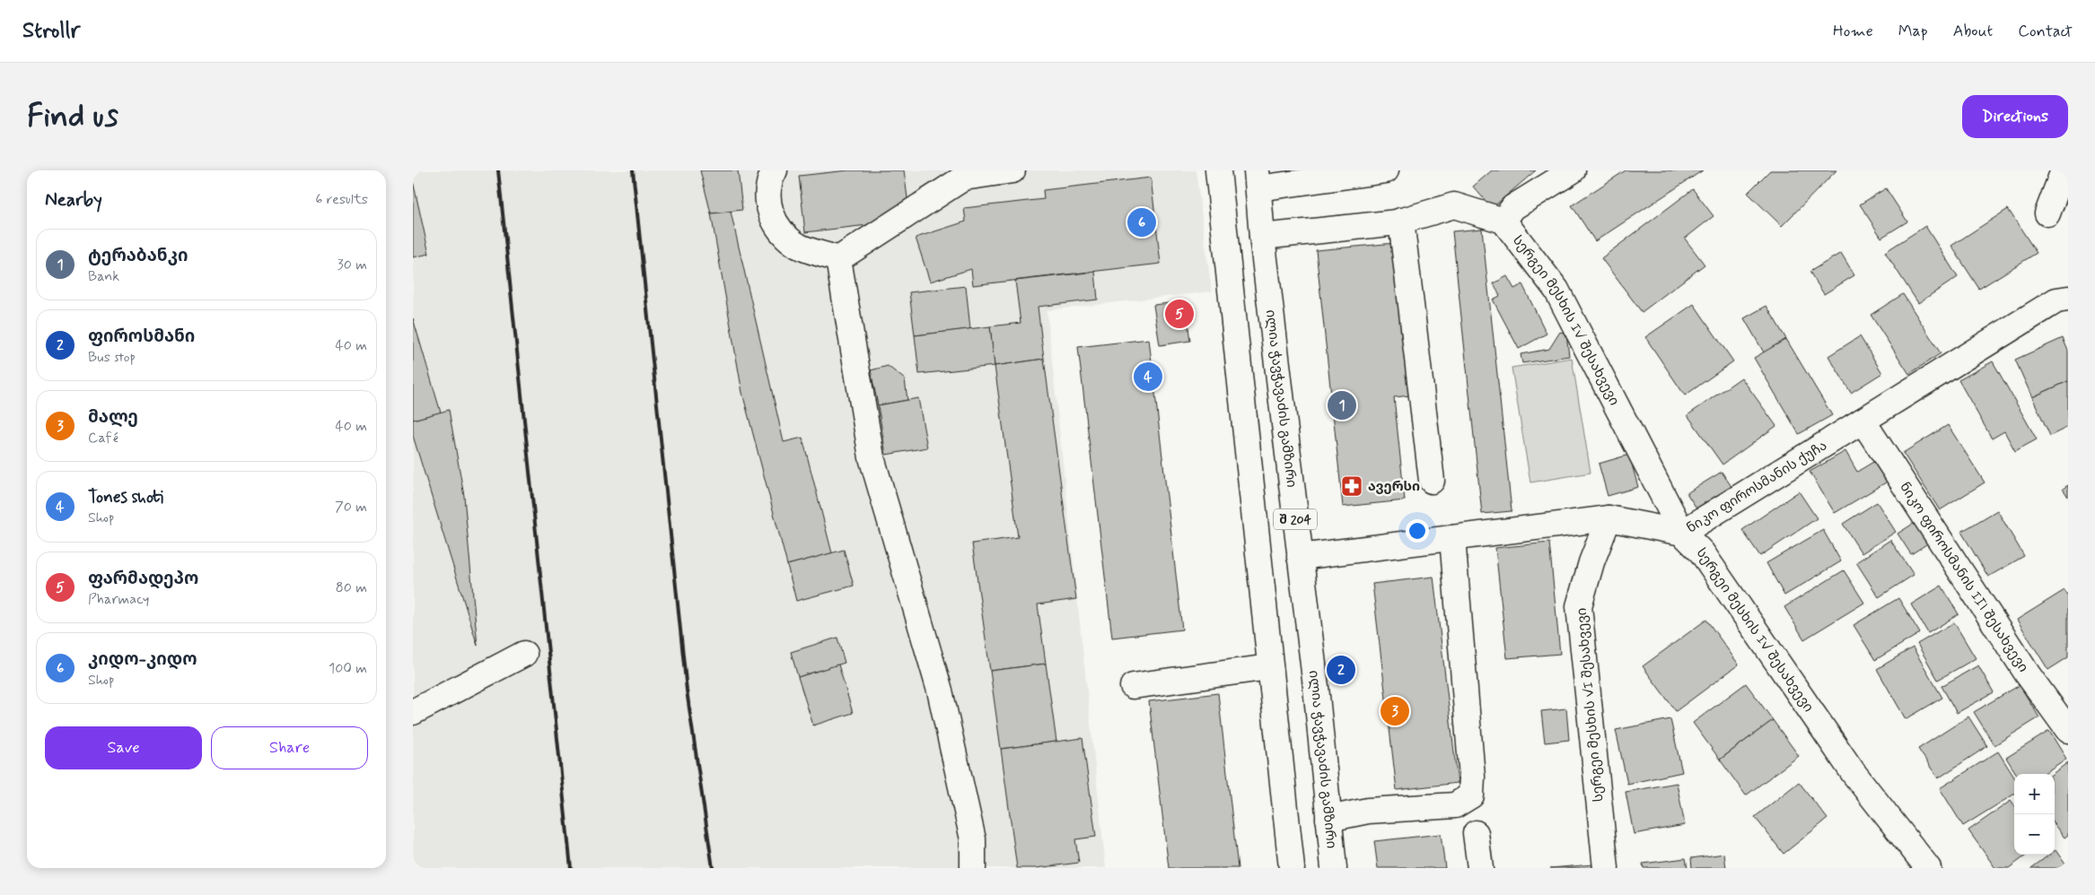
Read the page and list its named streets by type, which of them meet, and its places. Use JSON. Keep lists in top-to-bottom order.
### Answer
{
  "streets": {
    "street": [
      "სერგეი მესხის IV შესახვევი",
      "ილია ჭავჭავაძის გამზირი",
      "ნიკო ფიროსმანის ქუჩა",
      "შ 204",
      "ნიკო ფიროსმანის III შესახვევი",
      "სერგეი მესხის VI შესახვევი"
    ]
  },
  "crossings": [
    ["სერგეი მესხის IV შესახვევი", "ნიკო ფიროსმანის ქუჩა"],
    ["ილია ჭავჭავაძის გამზირი", "ნიკო ფიროსმანის ქუჩა"],
    ["ნიკო ფიროსმანის ქუჩა", "ნიკო ფიროსმანის III შესახვევი"],
    ["ნიკო ფიროსმანის ქუჩა", "სერგეი მესხის VI შესახვევი"]
  ],
  "places": {
    "pharmacy": ["ავერსი"]
  },
  "page": {
    "header": "Strollr",
    "nav": [
      "Home",
      "Map",
      "About",
      "Contact"
    ],
    "buttons": [
      "Directions",
      ["Save", "Share"]
    ],
    "title": "Find us",
    "heading": ["Nearby", "6 results"],
    "pins": [
      "6",
      "5",
      "4",
      "1",
      "2",
      "3"
    ],
    "list": [
      {
        "mark": "1",
        "name": "ტერაბანკი",
        "note": "Bank",
        "value": "30 m"
      },
      {
        "mark": "2",
        "name": "ფიროსმანი",
        "note": "Bus stop",
        "value": "40 m"
      },
      {
        "mark": "3",
        "name": "მალე",
        "note": "Café",
        "value": "40 m"
      },
      {
        "mark": "4",
        "name": "Tones shoti",
        "note": "Shop",
        "value": "70 m"
      },
      {
        "mark": "5",
        "name": "ფარმადეპო",
        "note": "Pharmacy",
        "value": "80 m"
      },
      {
        "mark": "6",
        "name": "კიდო-კიდო",
        "note": "Shop",
        "value": "100 m"
      }
    ],
    "map_buttons": ["+", "−"]
  }
}
